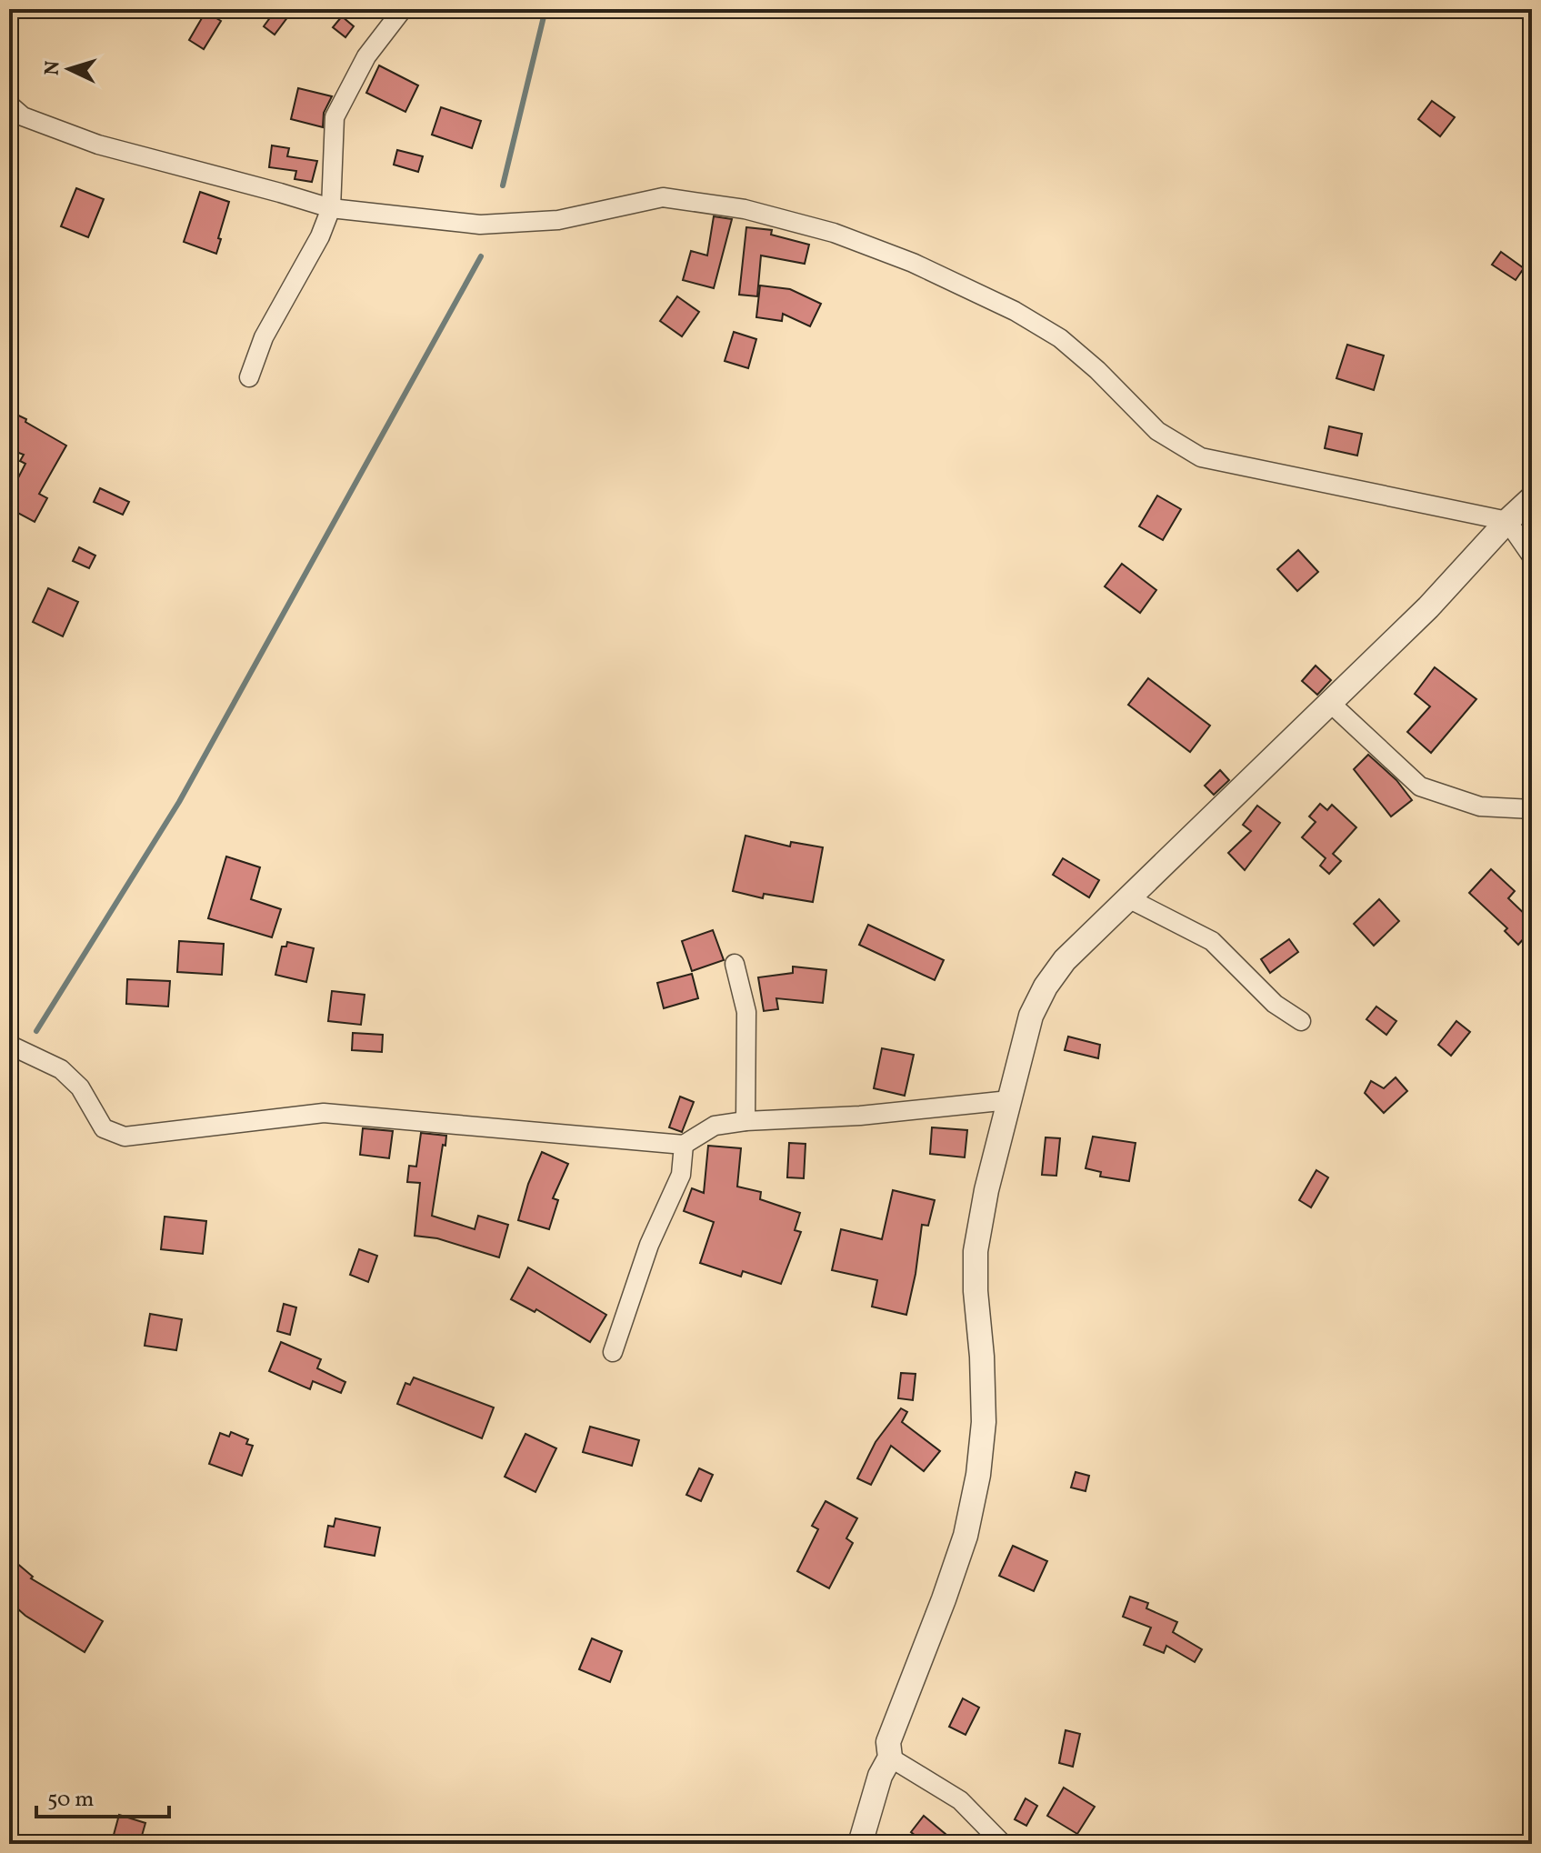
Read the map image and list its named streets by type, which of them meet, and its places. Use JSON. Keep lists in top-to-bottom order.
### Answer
{
  "scale_bar": "50 m",
  "north": "left"
}
